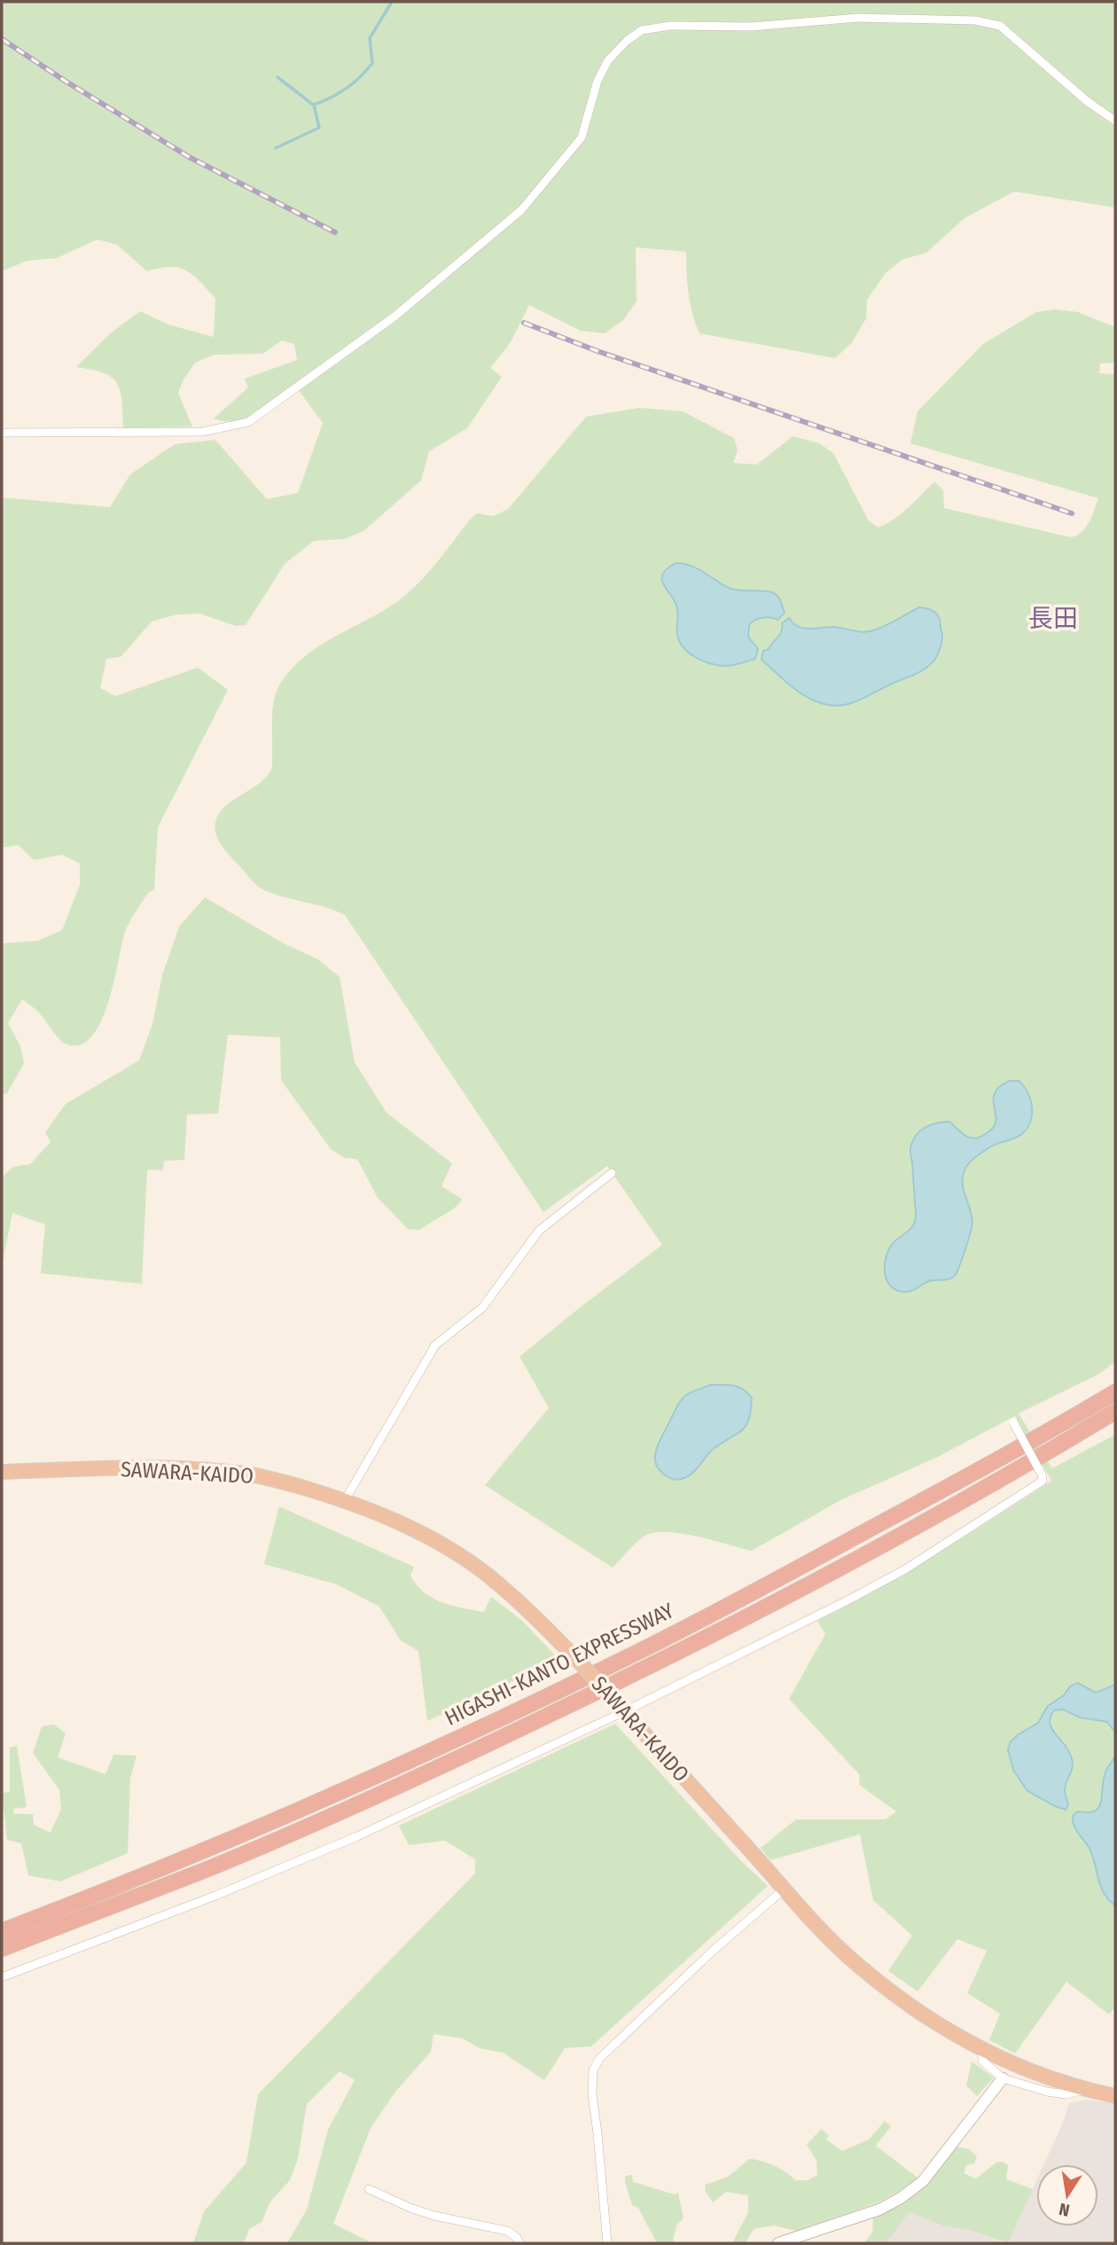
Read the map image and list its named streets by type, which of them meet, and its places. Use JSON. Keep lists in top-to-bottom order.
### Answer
{
  "streets": {
    "highway": ["SAWARA-KAIDO", "HIGASHI-KANTO EXPRESSWAY"]
  },
  "districts": ["長田"],
  "north": "bottom"
}
